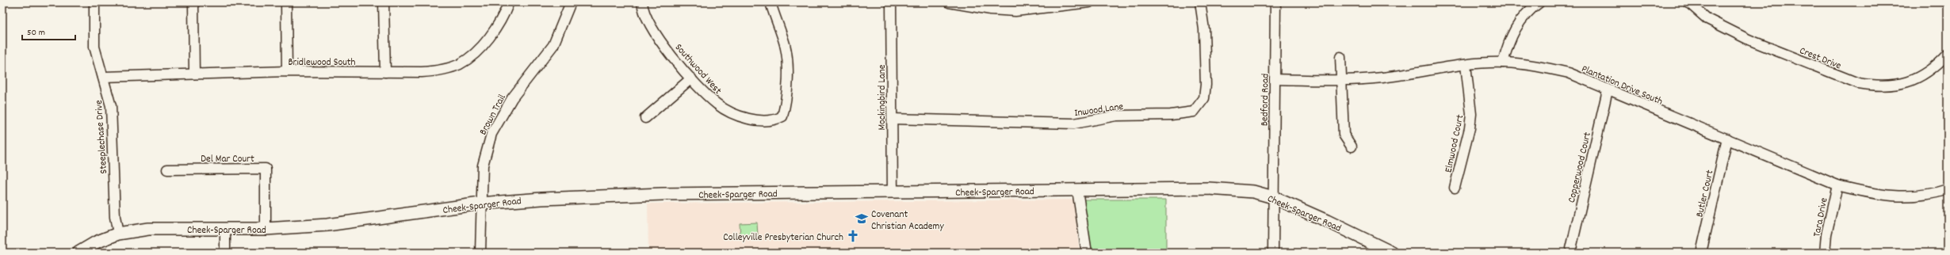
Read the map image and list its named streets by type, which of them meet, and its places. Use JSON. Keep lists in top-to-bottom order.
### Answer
{
  "streets": {
    "main road": ["Cheek-Sparger Road"],
    "street": [
      "Crest Drive",
      "Bridlewood South",
      "Southwood West",
      "Plantation Drive South",
      "Mockingbird Lane",
      "Bedford Road",
      "Inwood Lane",
      "Brown Trail",
      "Steeplechase Drive",
      "Elmwood Court",
      "Del Mar Court",
      "Copperwood Court",
      "Butler Court",
      "Tara Drive"
    ]
  },
  "crossings": [
    ["Bridlewood South", "Steeplechase Drive"],
    ["Plantation Drive South", "Bedford Road"],
    ["Plantation Drive South", "Elmwood Court"],
    ["Plantation Drive South", "Copperwood Court"],
    ["Plantation Drive South", "Butler Court"],
    ["Plantation Drive South", "Tara Drive"],
    ["Mockingbird Lane", "Inwood Lane"],
    ["Mockingbird Lane", "Cheek-Sparger Road"],
    ["Bedford Road", "Cheek-Sparger Road"],
    ["Brown Trail", "Cheek-Sparger Road"],
    ["Steeplechase Drive", "Cheek-Sparger Road"],
    ["Del Mar Court", "Cheek-Sparger Road"]
  ],
  "places": {
    "school or university": ["Covenant Christian Academy"],
    "church": ["Colleyville Presbyterian Church"]
  },
  "scale_bar": "50 m"
}
